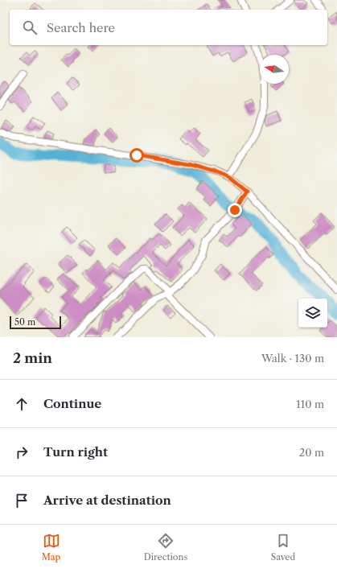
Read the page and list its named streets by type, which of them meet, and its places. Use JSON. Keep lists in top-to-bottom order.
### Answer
{
  "scale_bar": "50 m",
  "north": "left",
  "page": {
    "search": "Search here",
    "scale": "50 m",
    "heading": ["2 min", "Walk · 130 m"],
    "list": [
      ["Continue", "110 m"],
      ["Turn right", "20 m"],
      "Arrive at destination"
    ],
    "nav": ["Map", "Directions", "Saved"]
  }
}
